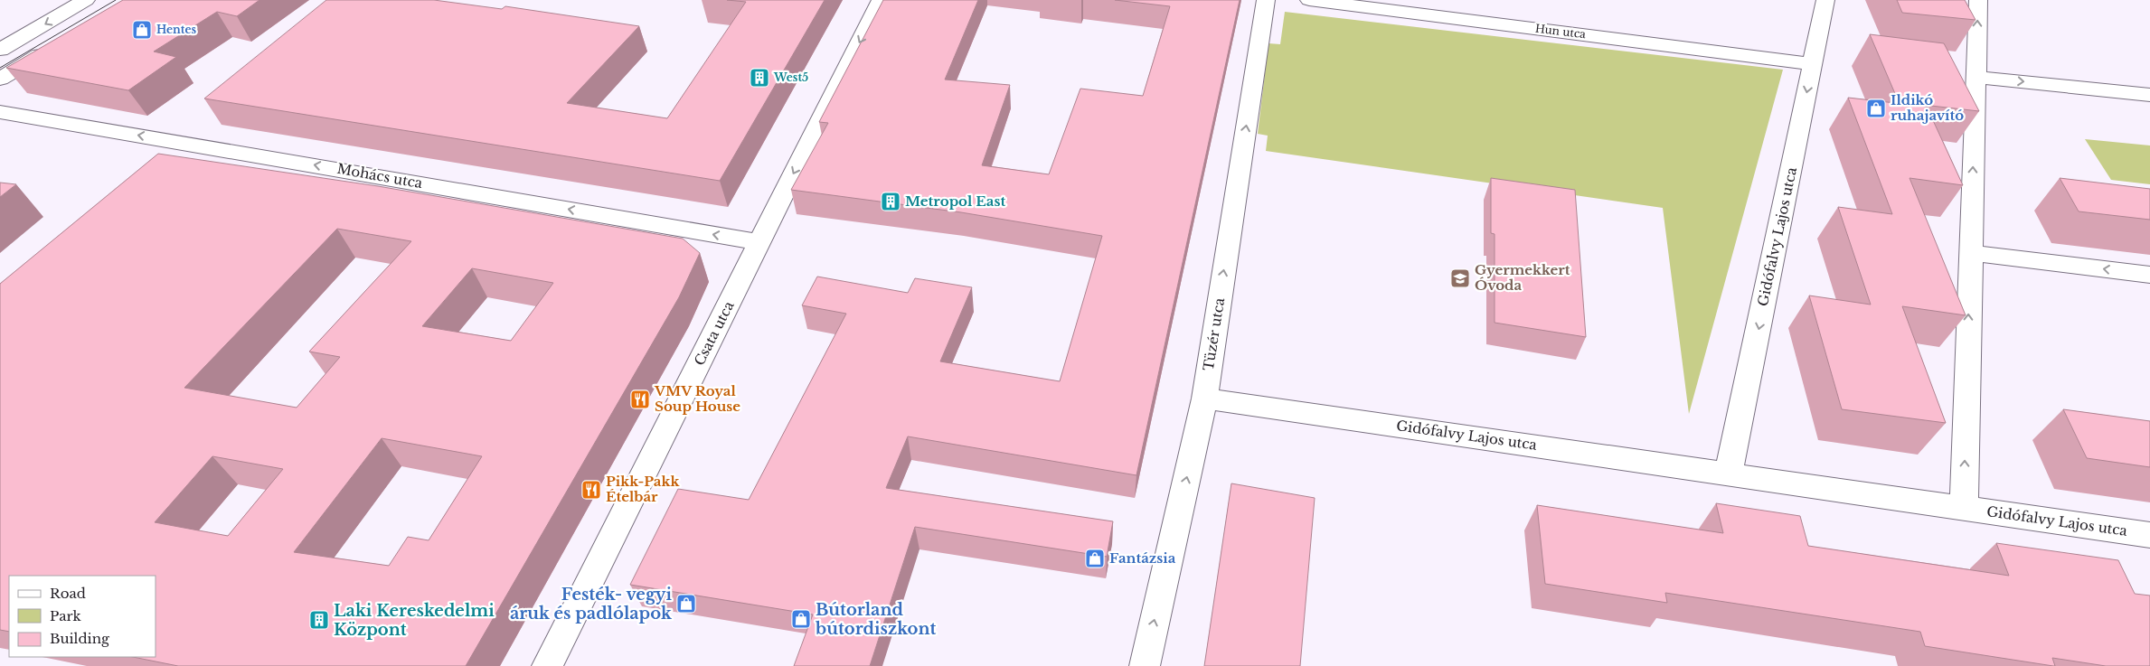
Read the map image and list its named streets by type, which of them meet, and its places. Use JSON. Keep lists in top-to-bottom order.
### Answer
{
  "streets": {
    "street": [
      "Hun utca",
      "Mohács utca",
      "Gidófalvy Lajos utca",
      "Csata utca",
      "Tüzér utca"
    ]
  },
  "crossings": [
    ["Hun utca", "Gidófalvy Lajos utca"],
    ["Mohács utca", "Csata utca"],
    ["Gidófalvy Lajos utca", "Tüzér utca"]
  ],
  "one_way": ["Mohács utca", "Csata utca", "Tüzér utca"],
  "places": {
    "shop": [
      "Hentes",
      "Ildikó ruhajavító",
      "Fantázsia",
      "Festék- vegyi áruk és padlólapok",
      "Bútorland bútordiszkont"
    ],
    "building": ["West5", "Metropol East", "Laki Kereskedelmi Központ"],
    "school or university": ["Gyermekkert Óvoda"],
    "restaurant": ["VMV Royal Soup House", "Pikk-Pakk Ételbár"]
  },
  "legend": ["Road", "Park", "Building"]
}
